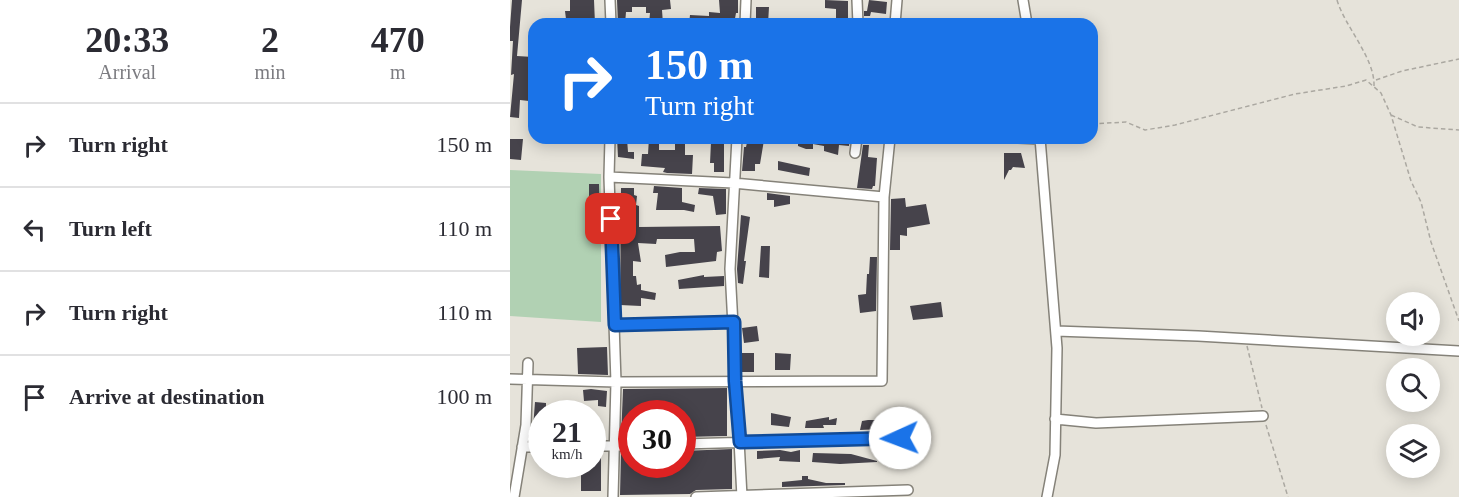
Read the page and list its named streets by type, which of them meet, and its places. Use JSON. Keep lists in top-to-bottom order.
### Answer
{
  "page": {
    "eta": [
      "20:33",
      "Arrival",
      "2",
      "min",
      "470",
      "m"
    ],
    "turn": ["150 m", "Turn right"],
    "list": [
      {
        "name": "Turn right",
        "value": "150 m"
      },
      {
        "name": "Turn left",
        "value": "110 m"
      },
      {
        "name": "Turn right",
        "value": "110 m"
      },
      {
        "name": "Arrive at destination",
        "value": "100 m"
      }
    ],
    "speed": "21 km/h",
    "limit": "30"
  }
}
